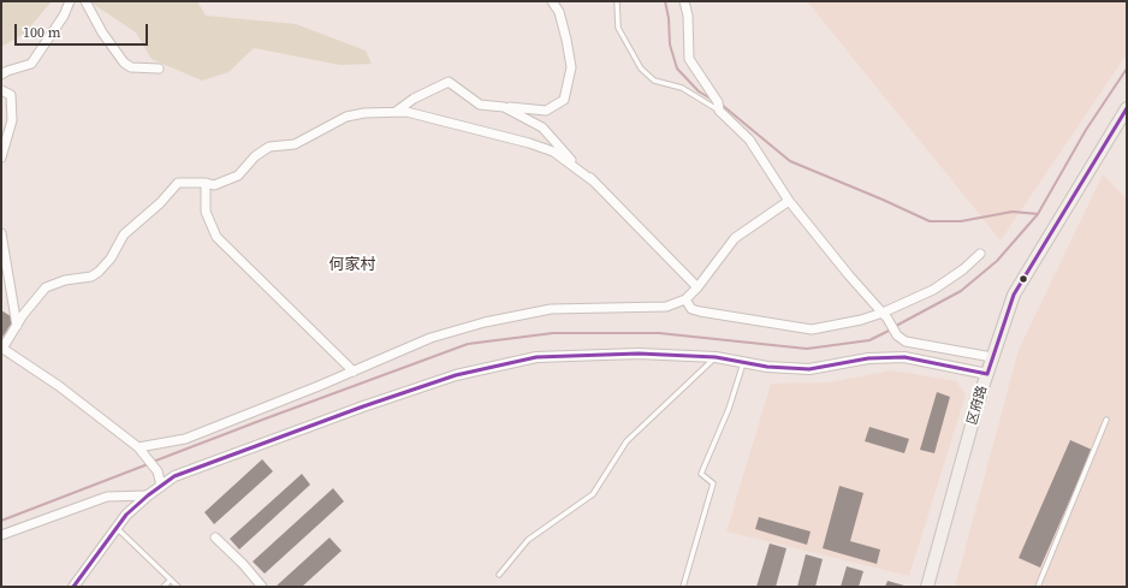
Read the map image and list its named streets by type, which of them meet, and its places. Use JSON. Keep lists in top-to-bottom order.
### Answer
{
  "streets": {
    "main road": ["区府路"]
  },
  "districts": ["何家村"],
  "scale_bar": "100 m"
}
